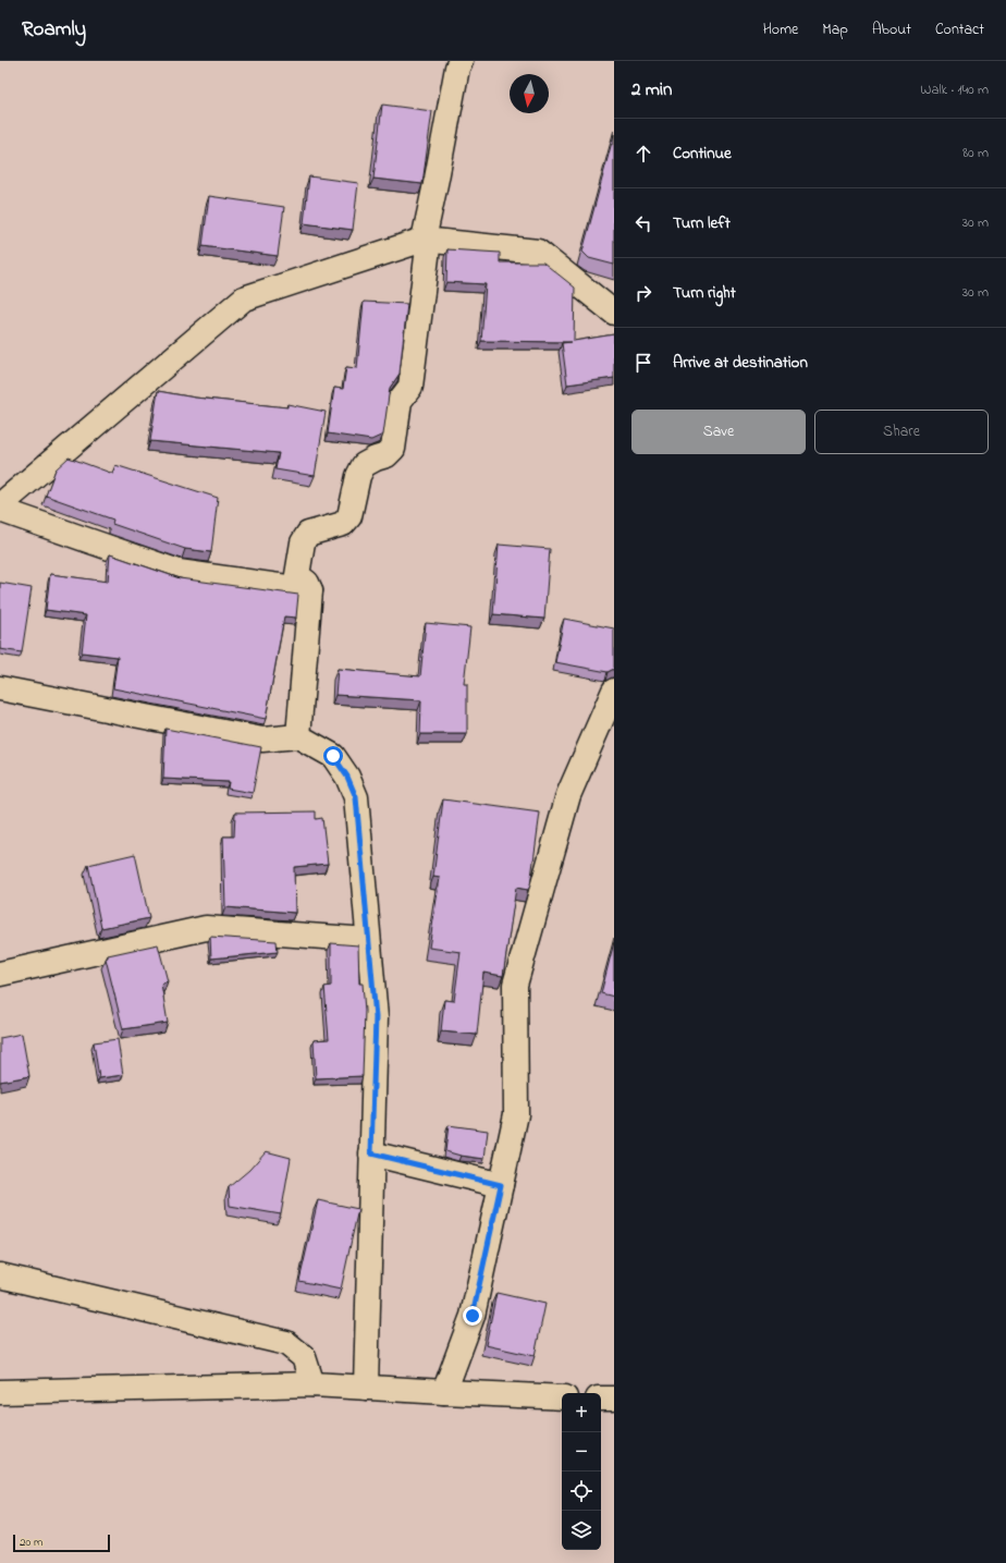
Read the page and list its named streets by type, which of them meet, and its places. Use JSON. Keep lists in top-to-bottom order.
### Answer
{
  "scale_bar": "20 m",
  "north": "bottom",
  "page": {
    "header": "Roamly",
    "nav": [
      "Home",
      "Map",
      "About",
      "Contact"
    ],
    "heading": ["2 min", "Walk · 140 m"],
    "list": [
      ["Continue", "80 m"],
      ["Turn left", "30 m"],
      ["Turn right", "30 m"],
      "Arrive at destination"
    ],
    "buttons": ["Save", "Share"],
    "map_buttons": ["+", "−"],
    "scale": "20 m"
  }
}
